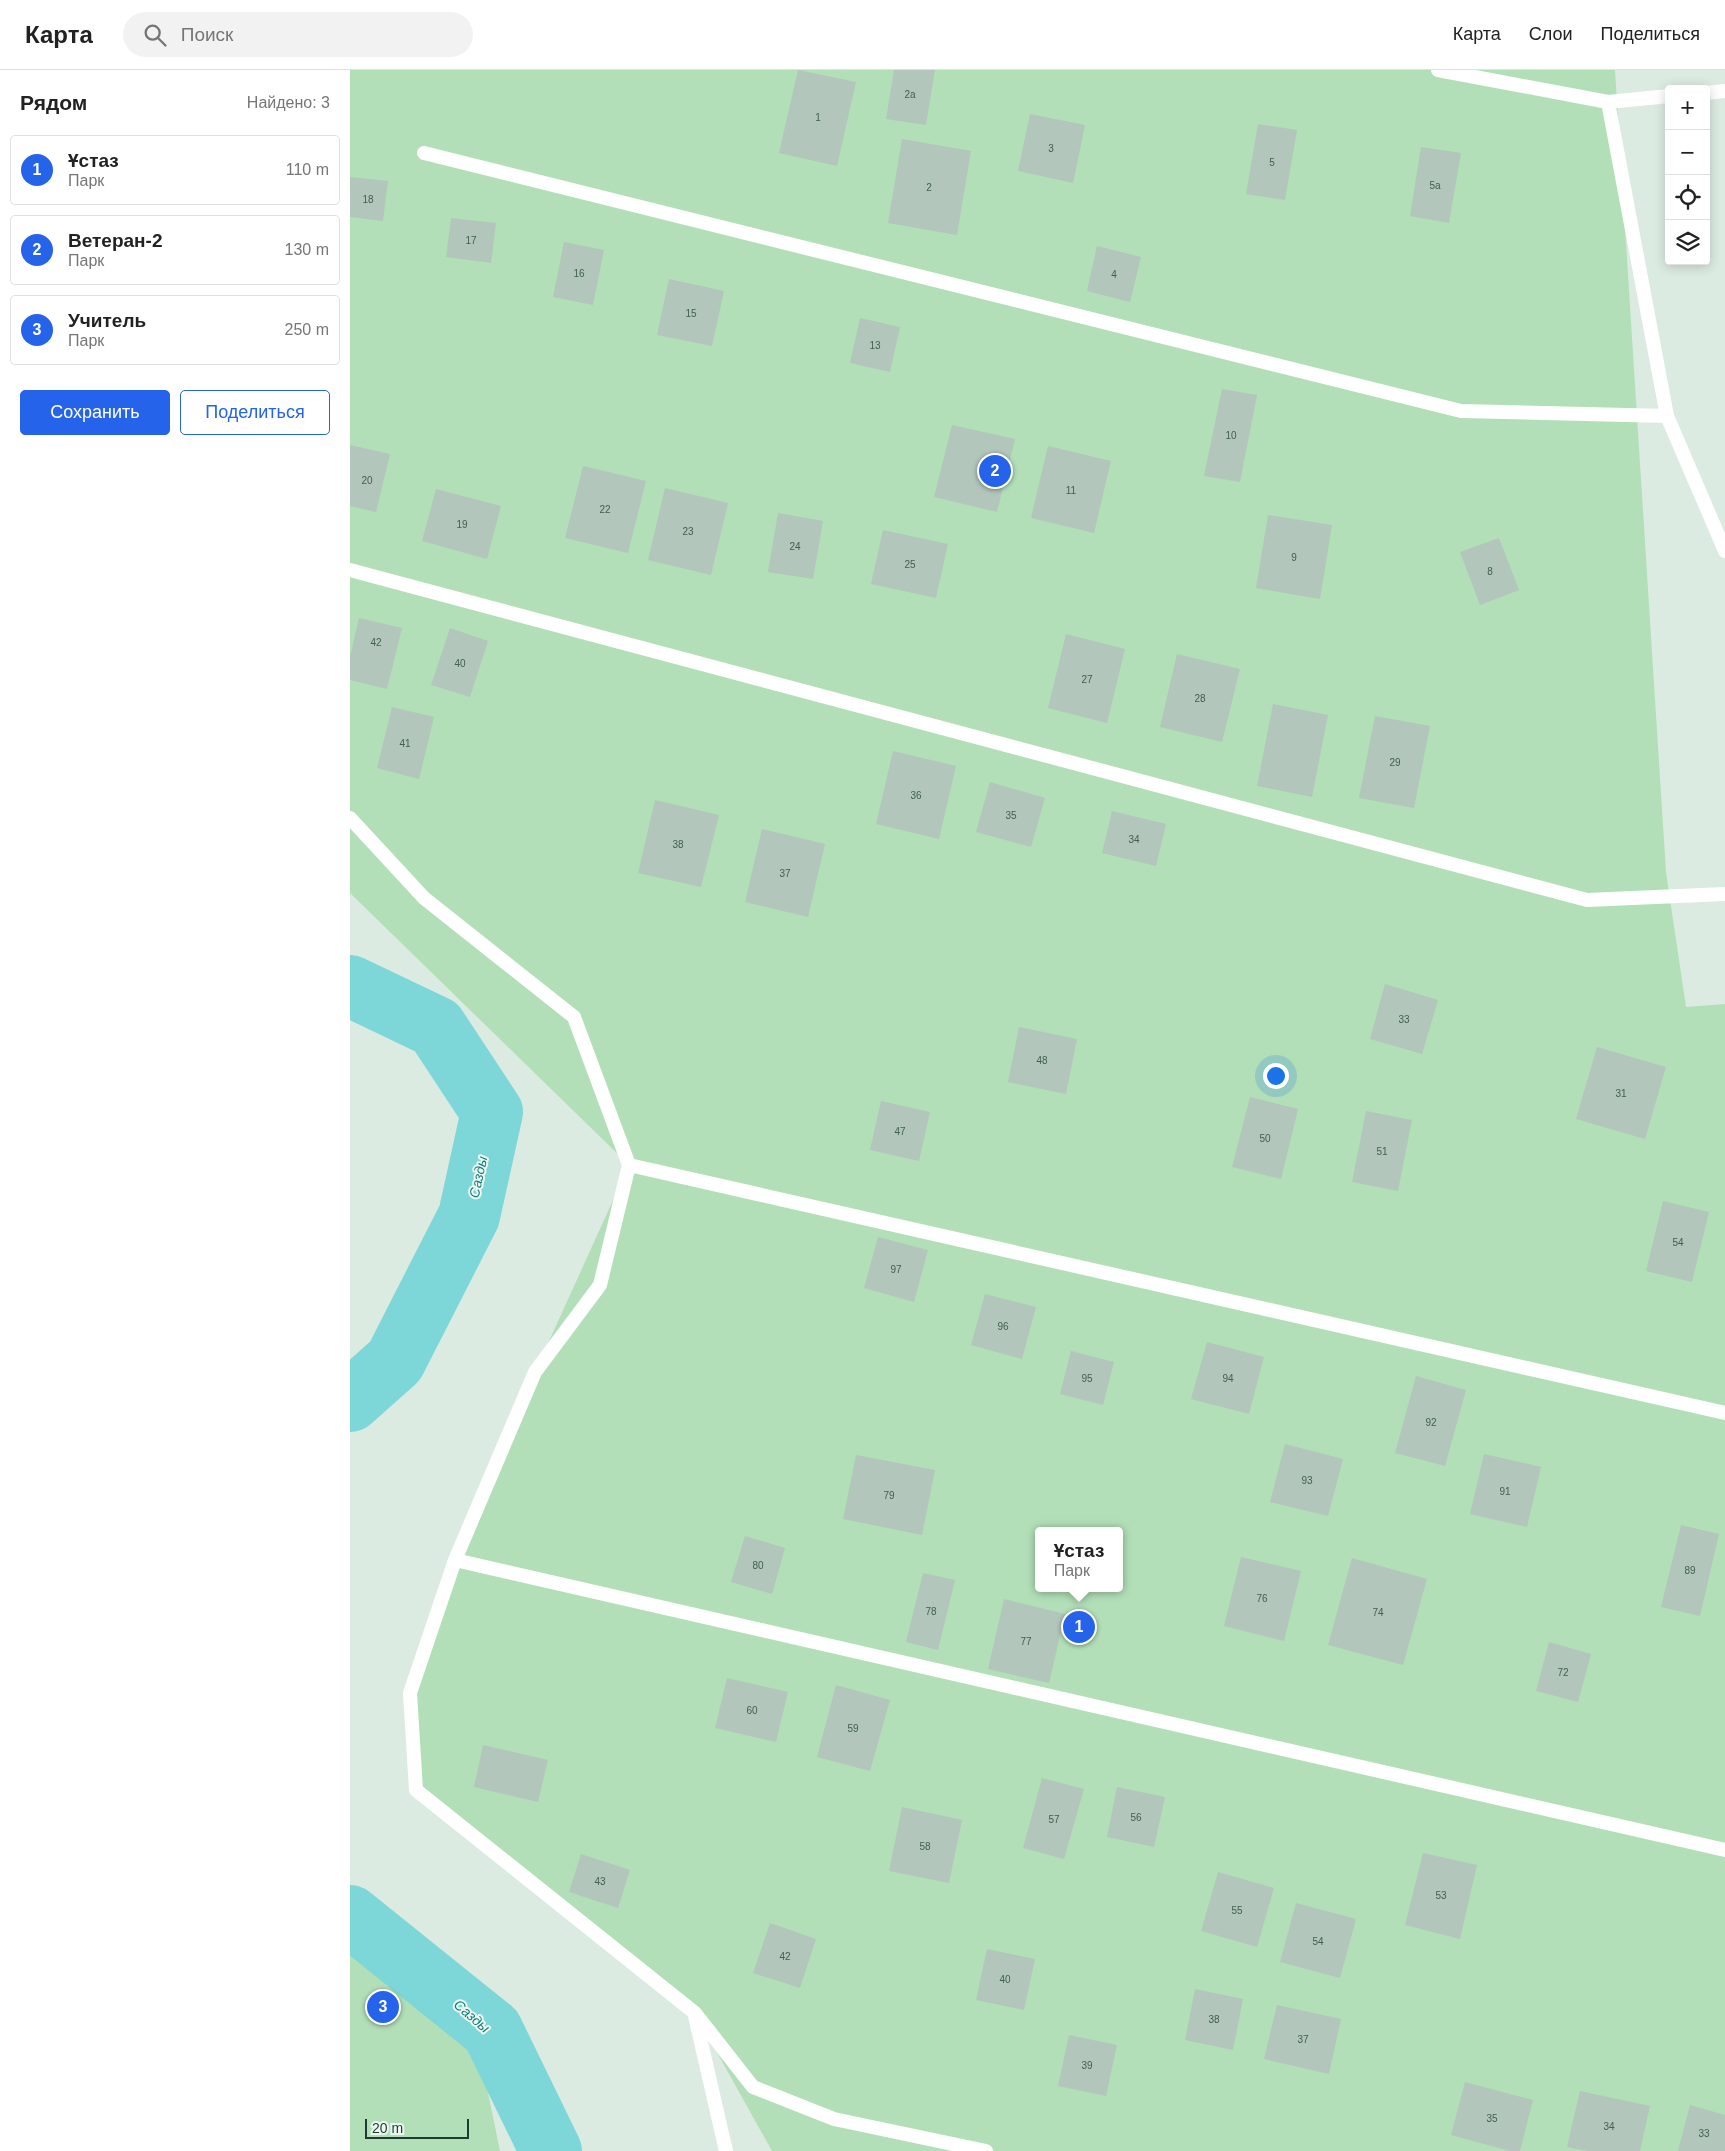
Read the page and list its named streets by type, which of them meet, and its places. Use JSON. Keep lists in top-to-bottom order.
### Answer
{
  "water": ["Сазды"],
  "house_numbers": [
    "2а",
    "1",
    "3",
    "5",
    "5а",
    "2",
    "18",
    "17",
    "16",
    "4",
    "15",
    "13",
    "10",
    "20",
    "11",
    "22",
    "19",
    "23",
    "24",
    "9",
    "25",
    "8",
    "42",
    "40",
    "27",
    "28",
    "41",
    "29",
    "36",
    "35",
    "34",
    "38",
    "37",
    "33",
    "48",
    "31",
    "47",
    "50",
    "51",
    "54",
    "97",
    "96",
    "95",
    "94",
    "92",
    "93",
    "91",
    "79",
    "80",
    "89",
    "76",
    "78",
    "74",
    "77",
    "72",
    "60",
    "59",
    "56",
    "57",
    "58",
    "43",
    "53",
    "55",
    "54",
    "42",
    "40",
    "38",
    "37",
    "39",
    "35",
    "34",
    "33"
  ],
  "scale_bar": "20 m",
  "page": {
    "header": "Карта",
    "search": "Поиск",
    "nav": ["Карта", "Слои", "Поделиться"],
    "heading": ["Рядом", "Найдено: 3"],
    "map_buttons": ["+", "−"],
    "list": [
      {
        "mark": "1",
        "name": "Ұстаз",
        "note": "Парк",
        "value": "110 m"
      },
      {
        "mark": "2",
        "name": "Ветеран-2",
        "note": "Парк",
        "value": "130 m"
      },
      {
        "mark": "3",
        "name": "Учитель",
        "note": "Парк",
        "value": "250 m"
      }
    ],
    "buttons": ["Сохранить", "Поделиться"],
    "pins": ["2", "1", "3"],
    "popup": ["Ұстаз", "Парк"],
    "scale": "20 m"
  }
}
